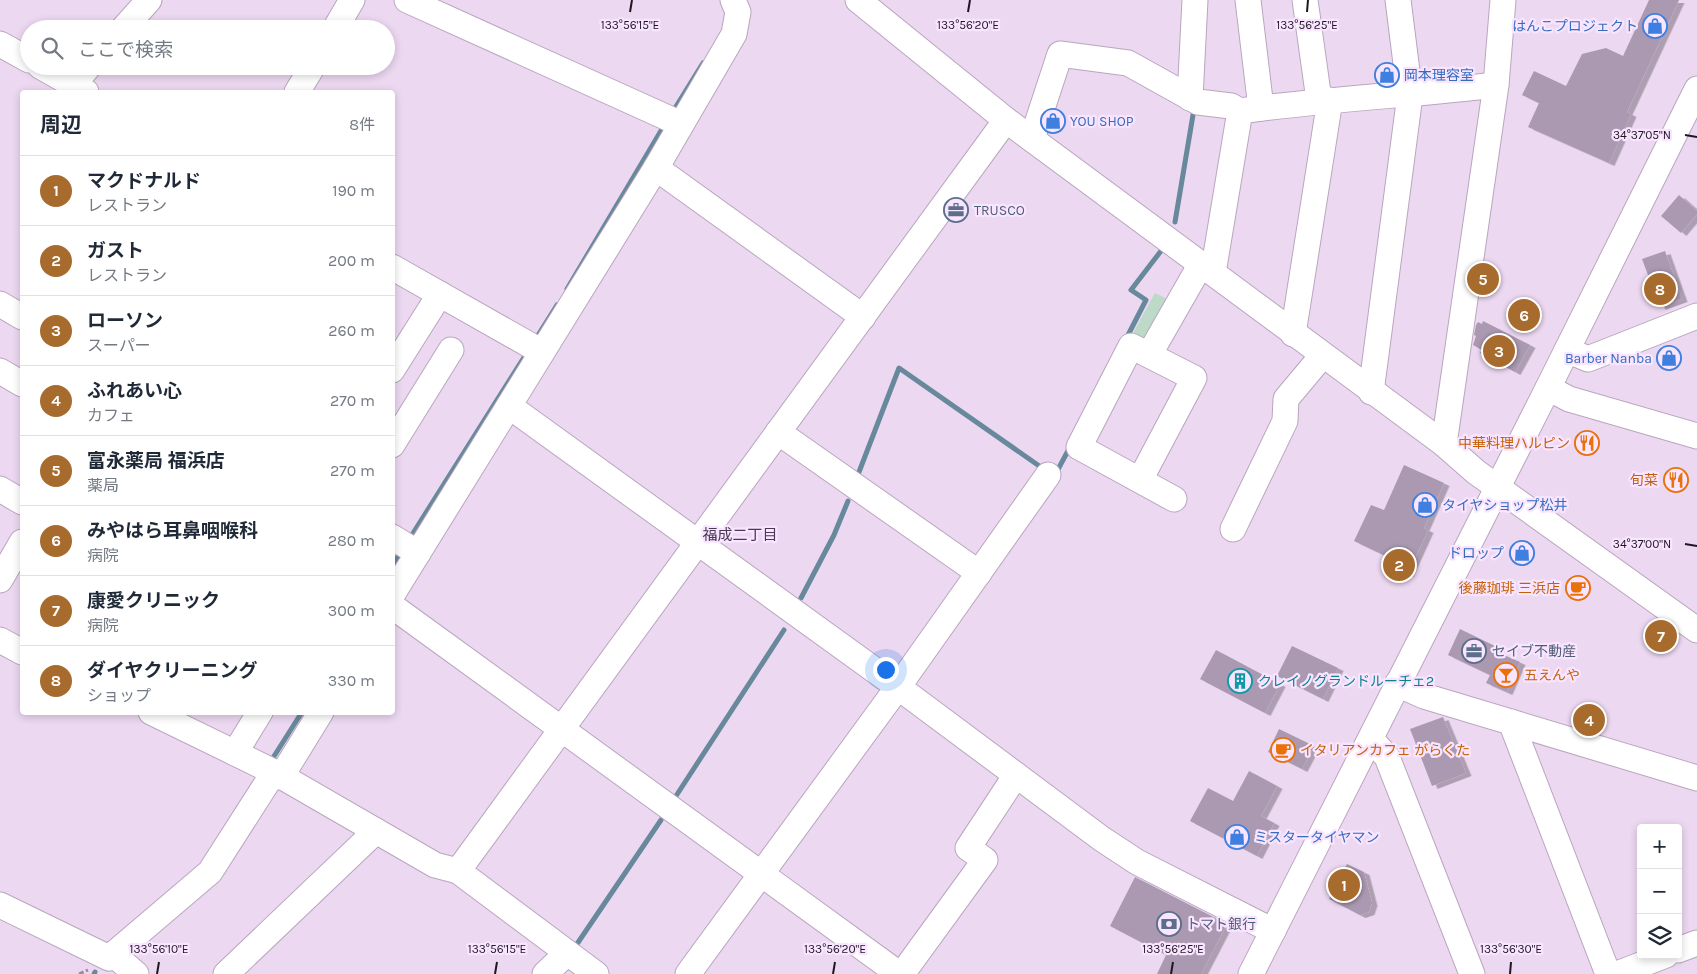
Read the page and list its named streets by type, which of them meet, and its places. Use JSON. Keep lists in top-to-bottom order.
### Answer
{
  "districts": ["福成二丁目"],
  "places": {
    "shop": [
      "はんこプロジェクト",
      "岡本理容室",
      "YOU SHOP",
      "Barber Nanba",
      "タイヤショップ松井",
      "ドロップ",
      "ミスタータイヤマン"
    ],
    "office": ["TRUSCO", "セイブ不動産"],
    "restaurant": ["中華料理ハルピン", "旬菜"],
    "cafe": ["後藤珈琲 三浜店", "イタリアンカフェ がらくた"],
    "bar": ["五えんや"],
    "building": ["クレイノグランドルーチェ2"],
    "bank": ["トマト銀行"]
  },
  "page": {
    "search": "ここで検索",
    "heading": ["周辺", "8件"],
    "list": [
      {
        "mark": "1",
        "name": "マクドナルド",
        "note": "レストラン",
        "value": "190 m"
      },
      {
        "mark": "2",
        "name": "ガスト",
        "note": "レストラン",
        "value": "200 m"
      },
      {
        "mark": "3",
        "name": "ローソン",
        "note": "スーパー",
        "value": "260 m"
      },
      {
        "mark": "4",
        "name": "ふれあい心",
        "note": "カフェ",
        "value": "270 m"
      },
      {
        "mark": "5",
        "name": "富永薬局 福浜店",
        "note": "薬局",
        "value": "270 m"
      },
      {
        "mark": "6",
        "name": "みやはら耳鼻咽喉科",
        "note": "病院",
        "value": "280 m"
      },
      {
        "mark": "7",
        "name": "康愛クリニック",
        "note": "病院",
        "value": "300 m"
      },
      {
        "mark": "8",
        "name": "ダイヤクリーニング",
        "note": "ショップ",
        "value": "330 m"
      }
    ],
    "pins": [
      "5",
      "8",
      "6",
      "3",
      "2",
      "7",
      "4",
      "1"
    ],
    "map_buttons": ["+", "−"]
  },
  "coordinates": [
    "133°56'15\"E",
    "133°56'20\"E",
    "133°56'25\"E",
    "34°37'05\"N",
    "34°37'00\"N",
    "133°56'10\"E",
    "133°56'30\"E"
  ]
}
